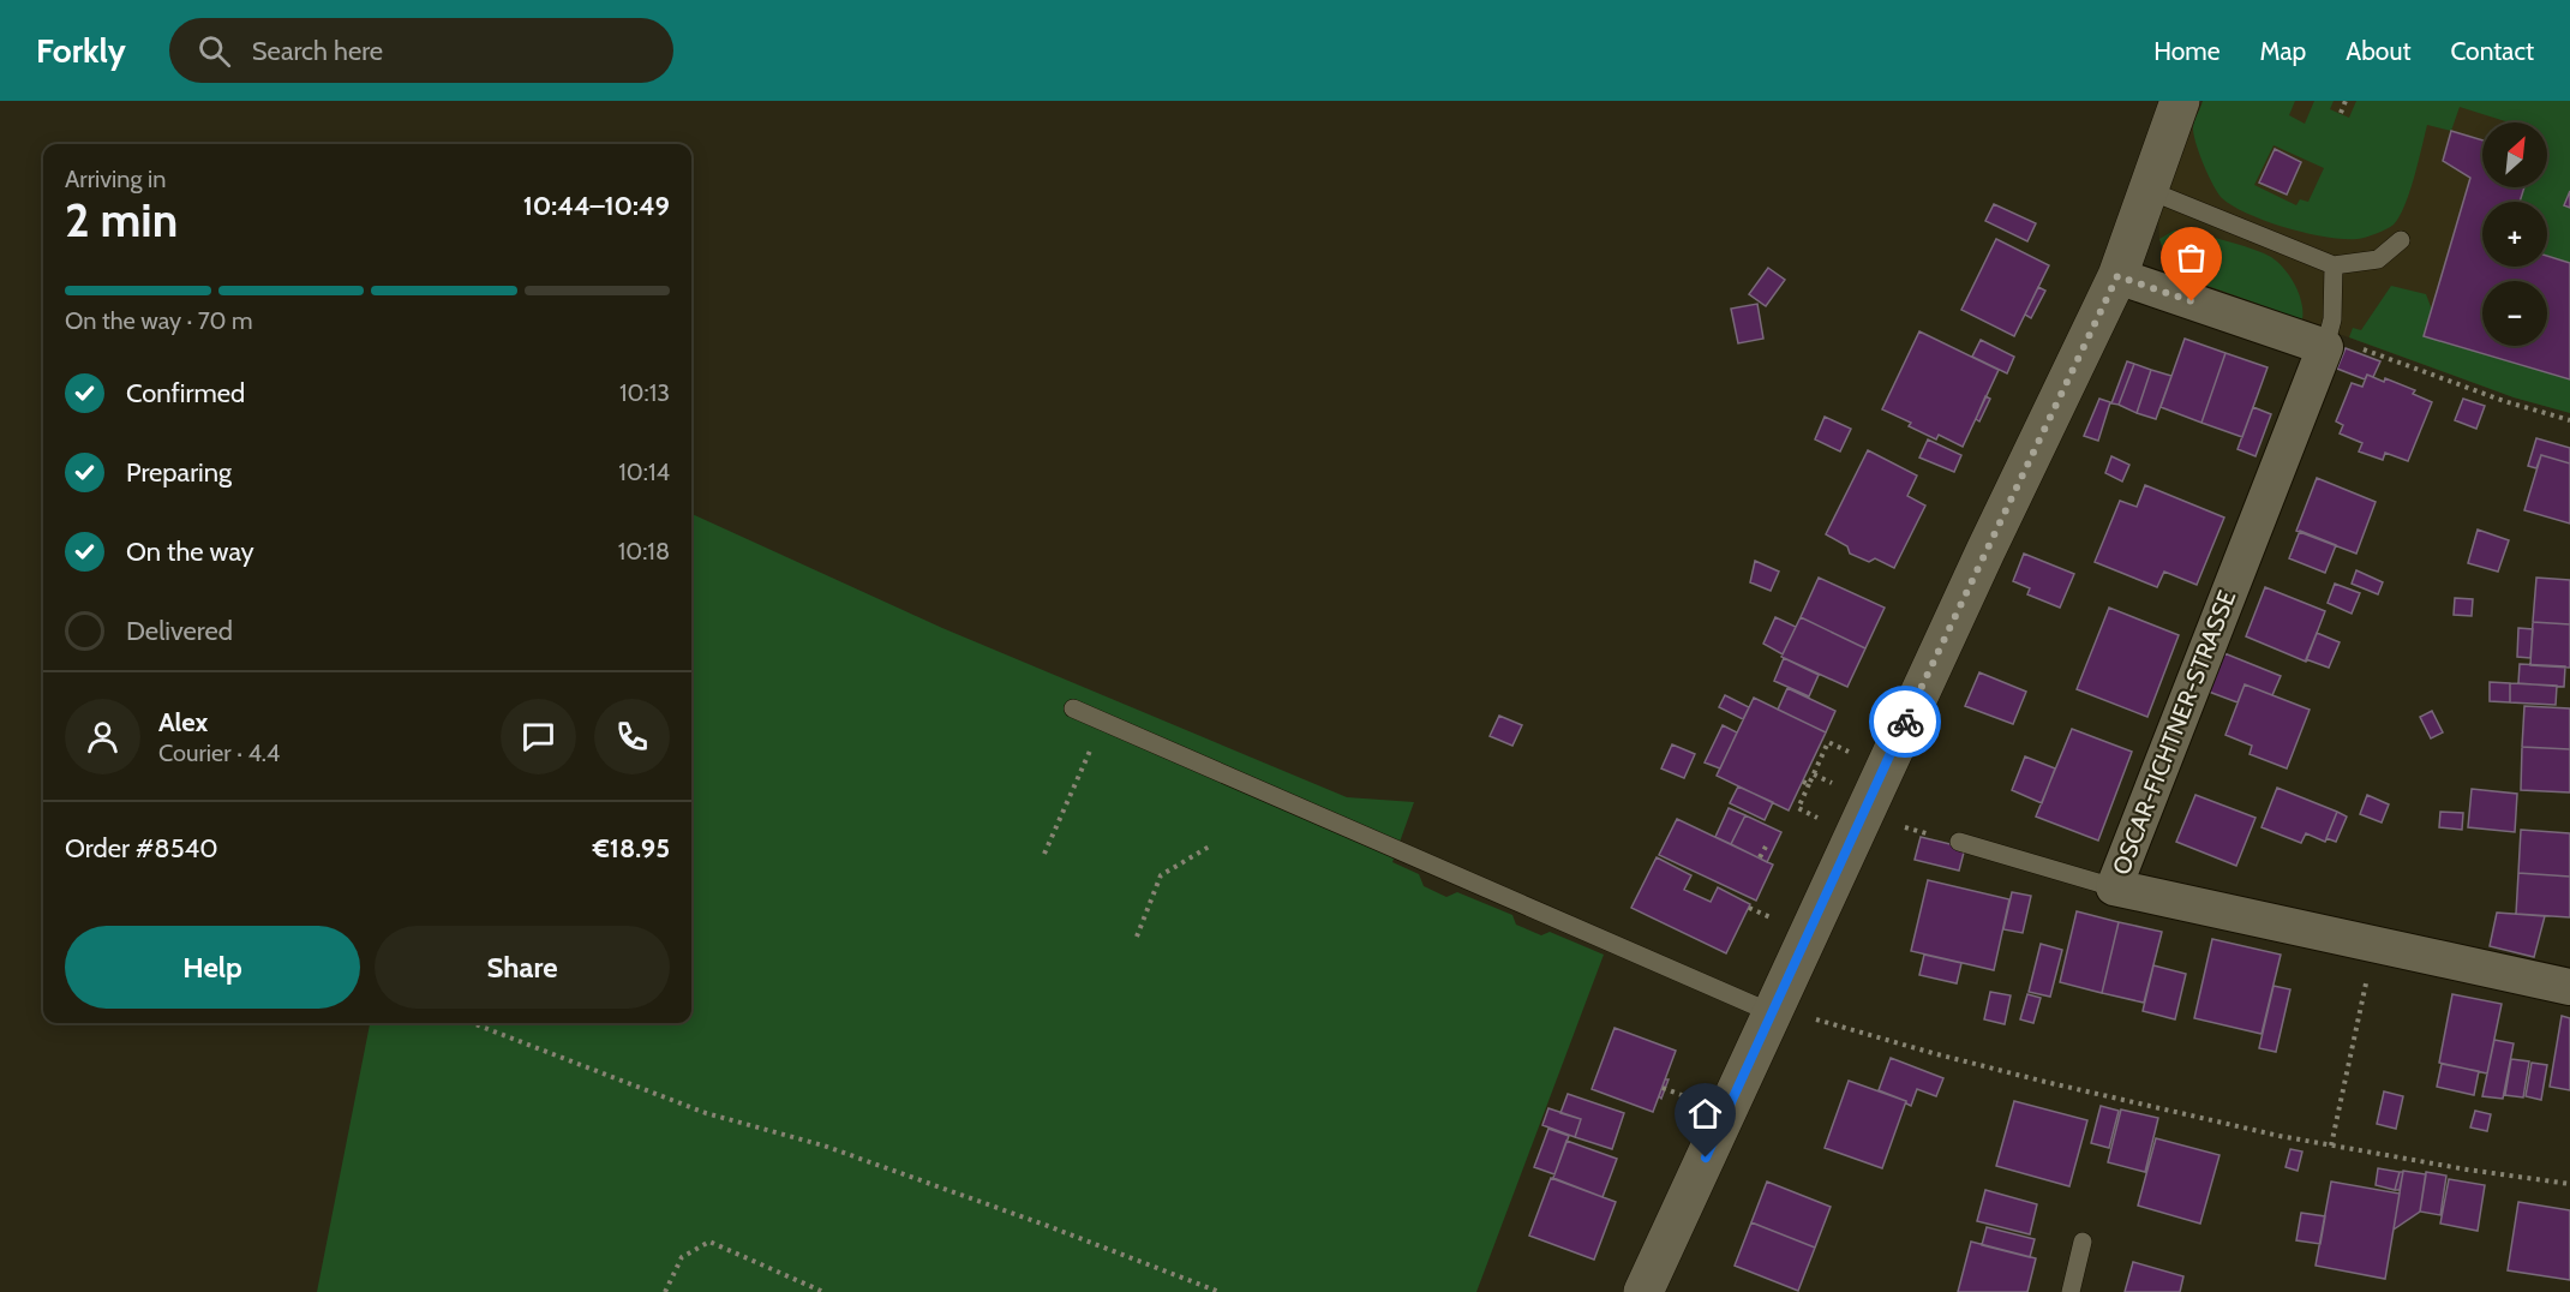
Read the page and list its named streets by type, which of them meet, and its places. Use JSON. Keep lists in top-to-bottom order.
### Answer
{
  "streets": {
    "street": ["OSCAR-FICHTNER-STRASSE"]
  },
  "north": "top right",
  "page": {
    "header": "Forkly",
    "search": "Search here",
    "nav": [
      "Home",
      "Map",
      "About",
      "Contact"
    ],
    "map_buttons": ["+", "−"],
    "heading": ["2 min", "Arriving in", "10:44–10:49"],
    "panel": [
      "Alex",
      "Courier · 4.4",
      "Order #8540",
      "€18.95"
    ],
    "bar": "On the way · 70 m",
    "list": [
      ["Confirmed", "10:13"],
      ["Preparing", "10:14"],
      ["On the way", "10:18"],
      "Delivered"
    ],
    "buttons": ["Help", "Share"]
  }
}
